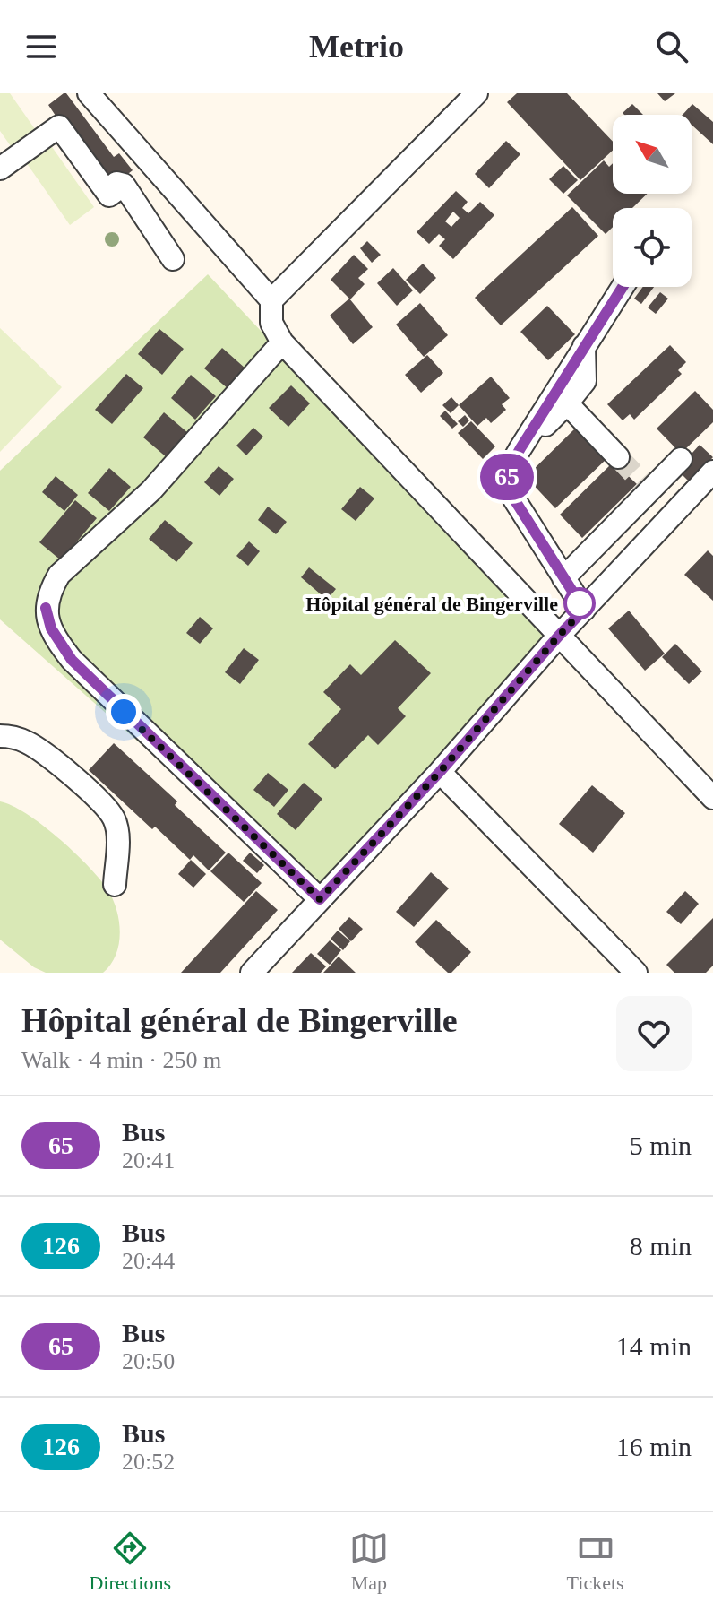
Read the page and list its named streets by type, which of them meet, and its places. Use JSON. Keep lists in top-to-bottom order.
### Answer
{
  "places": ["Hôpital général de Bingerville"],
  "lines": ["bus line 65"],
  "north": "top left",
  "page": {
    "header": "Metrio",
    "on_map": "65",
    "heading": ["Hôpital général de Bingerville", "Walk · 4 min · 250 m"],
    "list": [
      {
        "mark": "65",
        "name": "Bus",
        "note": "20:41",
        "value": "5 min"
      },
      {
        "mark": "126",
        "name": "Bus",
        "note": "20:44",
        "value": "8 min"
      },
      {
        "mark": "65",
        "name": "Bus",
        "note": "20:50",
        "value": "14 min"
      },
      {
        "mark": "126",
        "name": "Bus",
        "note": "20:52",
        "value": "16 min"
      }
    ],
    "tabs": ["Directions", "Map", "Tickets"]
  }
}
